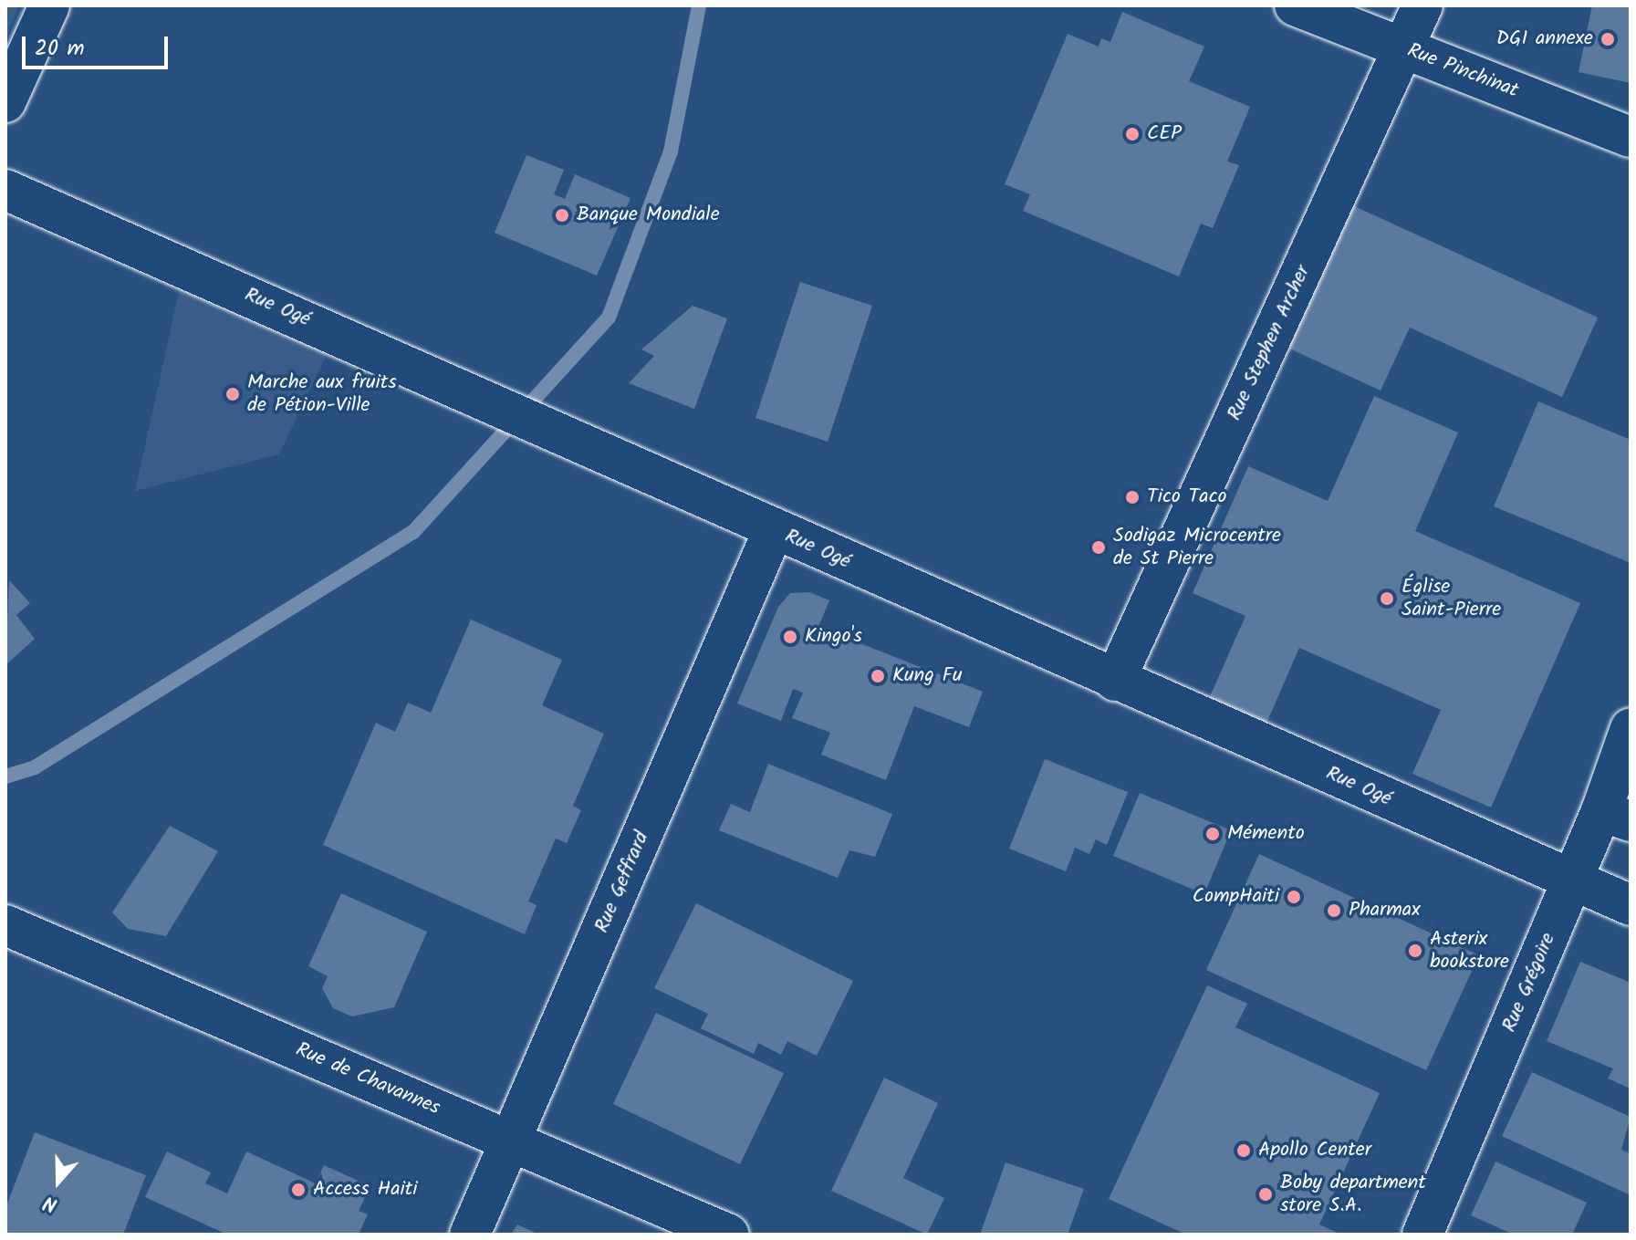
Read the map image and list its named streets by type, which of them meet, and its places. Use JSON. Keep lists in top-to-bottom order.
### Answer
{
  "streets": {
    "street": [
      "Rue Pinchinat",
      "Rue Ogé",
      "Rue Stephen Archer",
      "Rue Geffrard",
      "Rue Grégoire",
      "Rue de Chavannes"
    ]
  },
  "crossings": [
    ["Rue Pinchinat", "Rue Stephen Archer"],
    ["Rue Ogé", "Rue Stephen Archer"],
    ["Rue Ogé", "Rue Geffrard"],
    ["Rue Ogé", "Rue Grégoire"],
    ["Rue Geffrard", "Rue de Chavannes"]
  ],
  "places": [
    "DGI annexe",
    "CEP",
    "Banque Mondiale",
    "Marche aux fruits de Pétion-Ville",
    "Tico Taco",
    "Sodigaz Microcentre de St Pierre",
    "Église Saint-Pierre",
    "Kingo's",
    "Kung Fu",
    "Mémento",
    "CompHaiti",
    "Pharmax",
    "Asterix bookstore",
    "Apollo Center",
    "Access Haiti",
    "Boby department store S.A."
  ],
  "scale_bar": "20 m",
  "north": "bottom"
}
